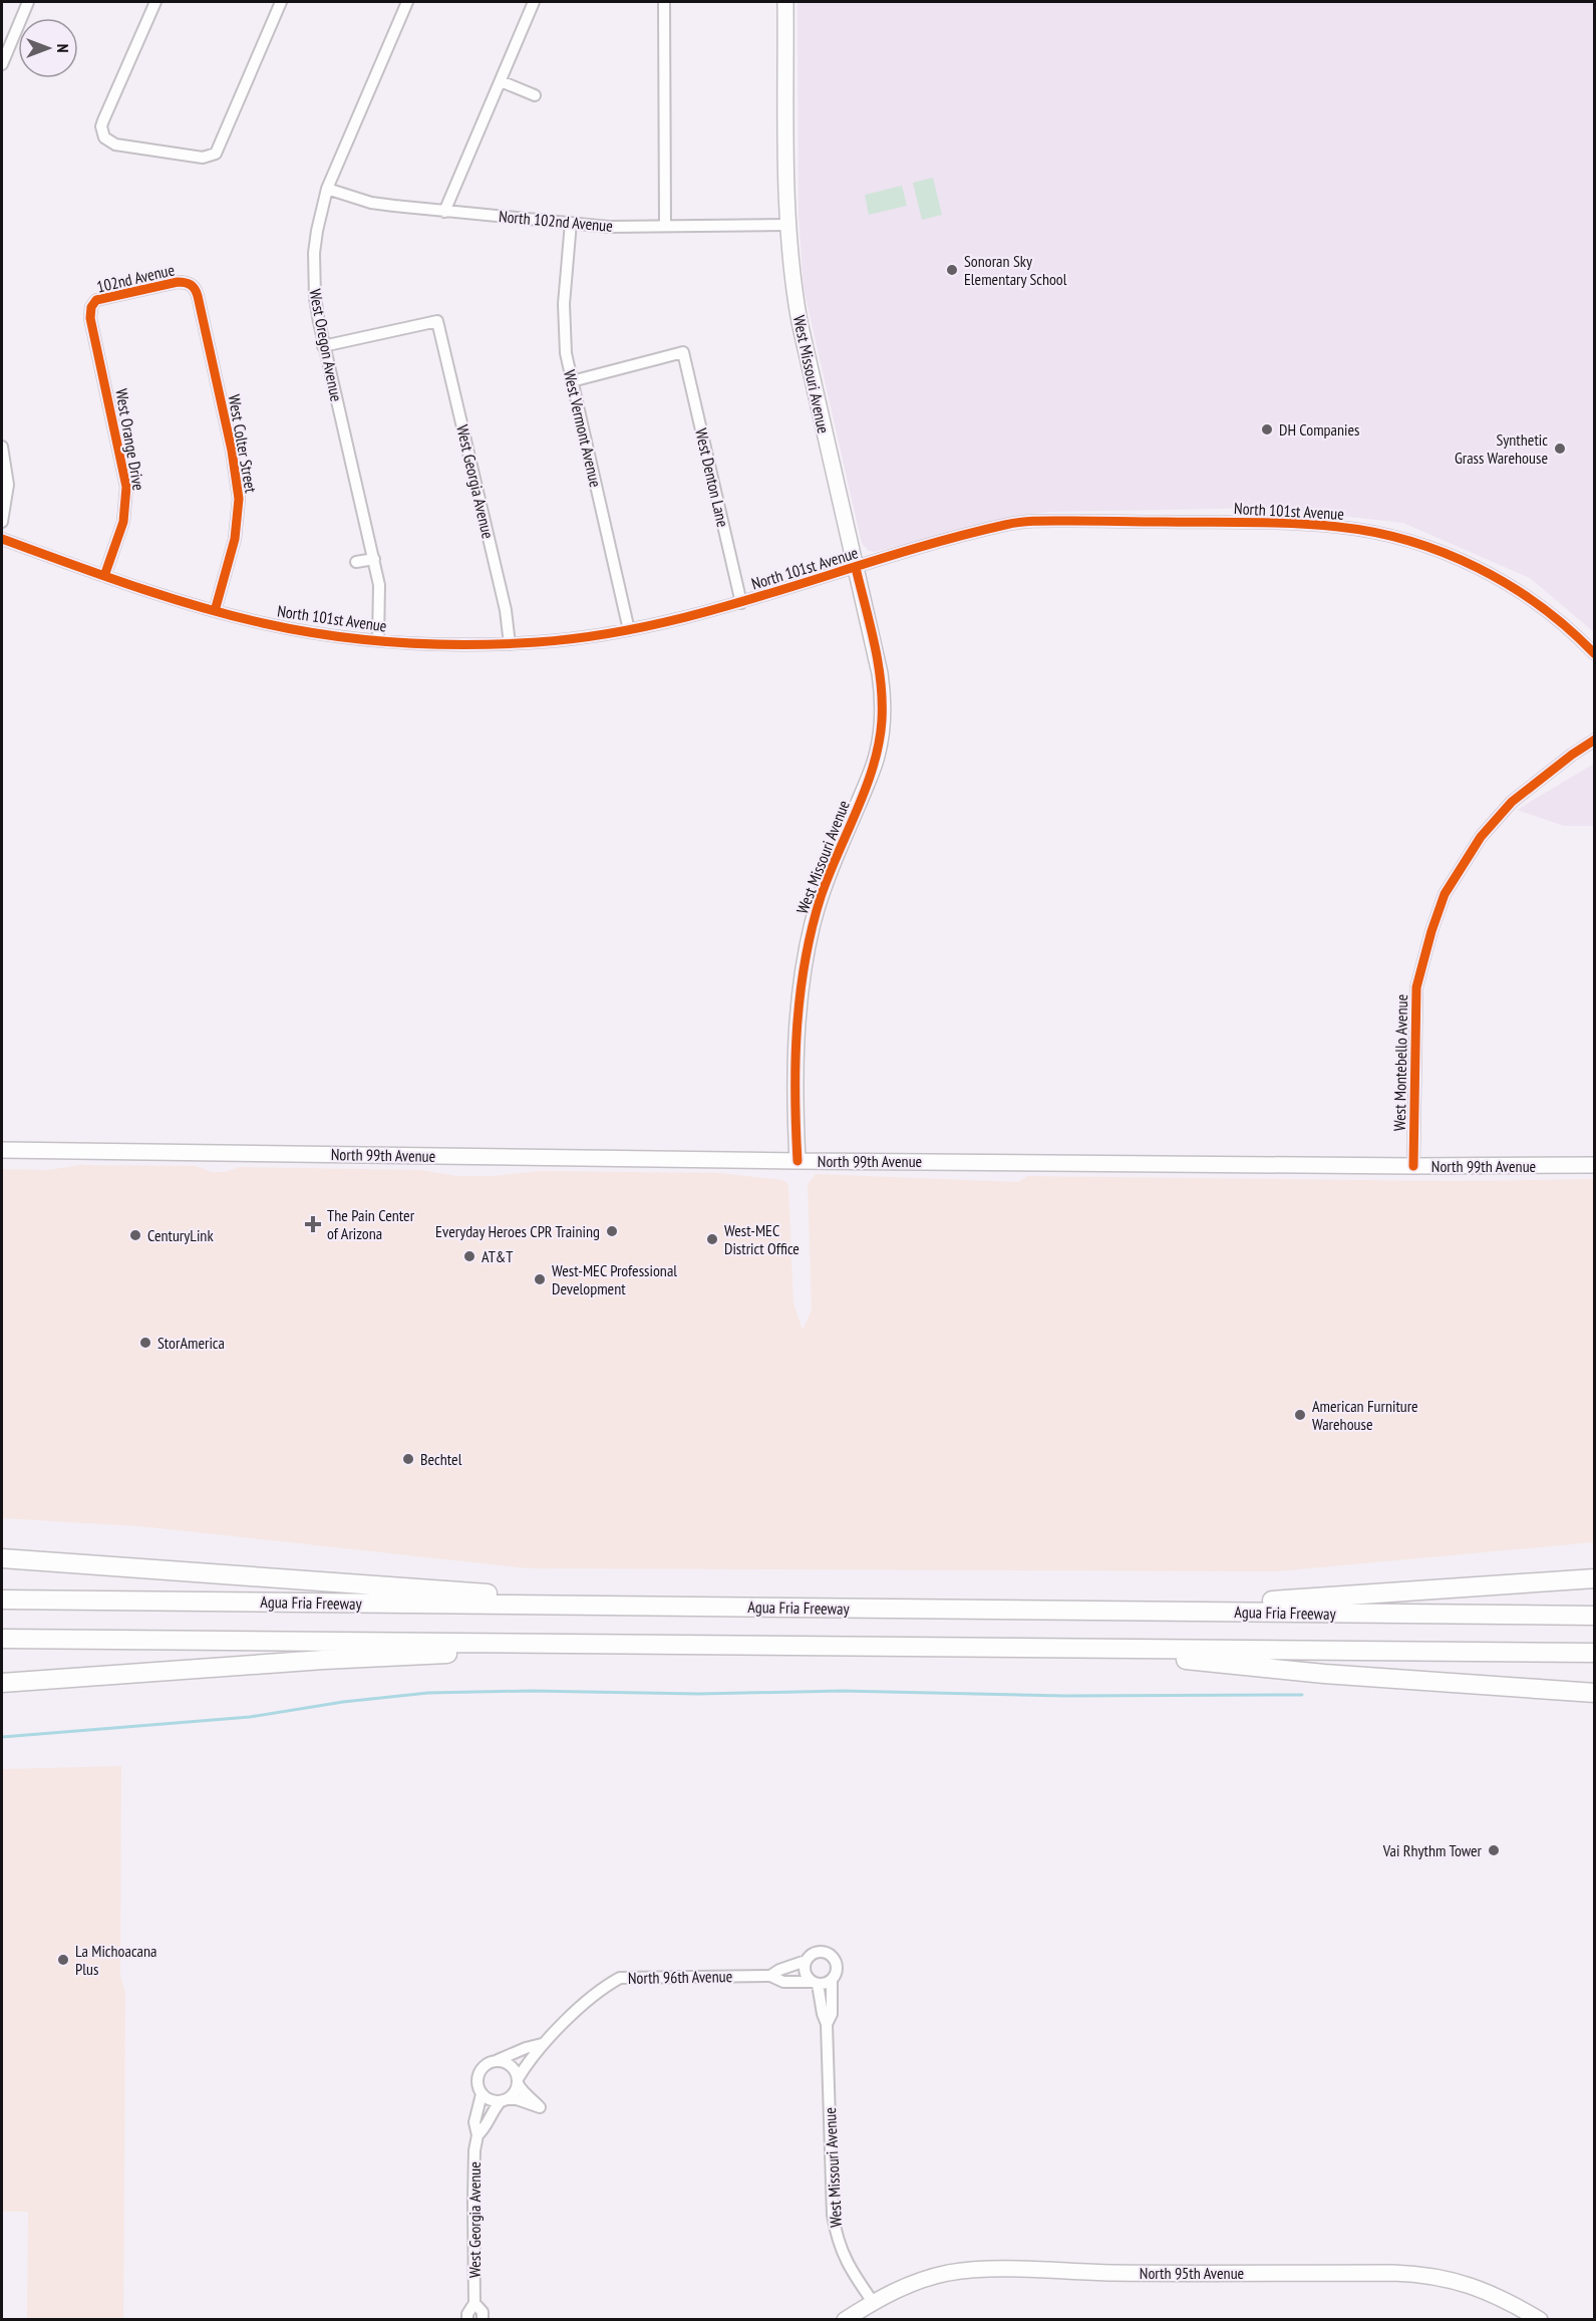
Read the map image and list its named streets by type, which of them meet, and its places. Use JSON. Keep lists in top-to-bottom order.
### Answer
{
  "streets": {
    "highway": ["Agua Fria Freeway"],
    "street": [
      "North 102nd Avenue",
      "102nd Avenue",
      "West Oregon Avenue",
      "West Missouri Avenue",
      "West Vermont Avenue",
      "West Orange Drive",
      "West Colter Street",
      "West Denton Lane",
      "West Georgia Avenue",
      "North 101st Avenue",
      "West Montebello Avenue",
      "North 99th Avenue",
      "North 96th Avenue",
      "North 95th Avenue"
    ]
  },
  "crossings": [
    ["North 102nd Avenue", "West Oregon Avenue"],
    ["North 102nd Avenue", "West Missouri Avenue"],
    ["North 102nd Avenue", "West Vermont Avenue"],
    ["102nd Avenue", "West Orange Drive"],
    ["102nd Avenue", "West Colter Street"],
    ["West Oregon Avenue", "West Georgia Avenue"],
    ["West Oregon Avenue", "North 101st Avenue"],
    ["West Missouri Avenue", "North 101st Avenue"],
    ["West Missouri Avenue", "North 99th Avenue"],
    ["West Missouri Avenue", "North 96th Avenue"],
    ["West Missouri Avenue", "North 95th Avenue"],
    ["West Vermont Avenue", "West Denton Lane"],
    ["West Vermont Avenue", "North 101st Avenue"],
    ["West Orange Drive", "North 101st Avenue"],
    ["West Colter Street", "North 101st Avenue"],
    ["West Denton Lane", "North 101st Avenue"],
    ["West Georgia Avenue", "North 101st Avenue"],
    ["West Georgia Avenue", "North 96th Avenue"],
    ["West Montebello Avenue", "North 99th Avenue"]
  ],
  "places": {
    "other": [
      "Sonoran Sky Elementary School",
      "DH Companies",
      "Synthetic Grass Warehouse",
      "Everyday Heroes CPR Training",
      "CenturyLink",
      "West-MEC District Office",
      "AT&T",
      "West-MEC Professional Development",
      "StorAmerica",
      "American Furniture Warehouse",
      "Bechtel",
      "Vai Rhythm Tower",
      "La Michoacana Plus"
    ],
    "health": ["The Pain Center of Arizona"]
  },
  "north": "right"
}
